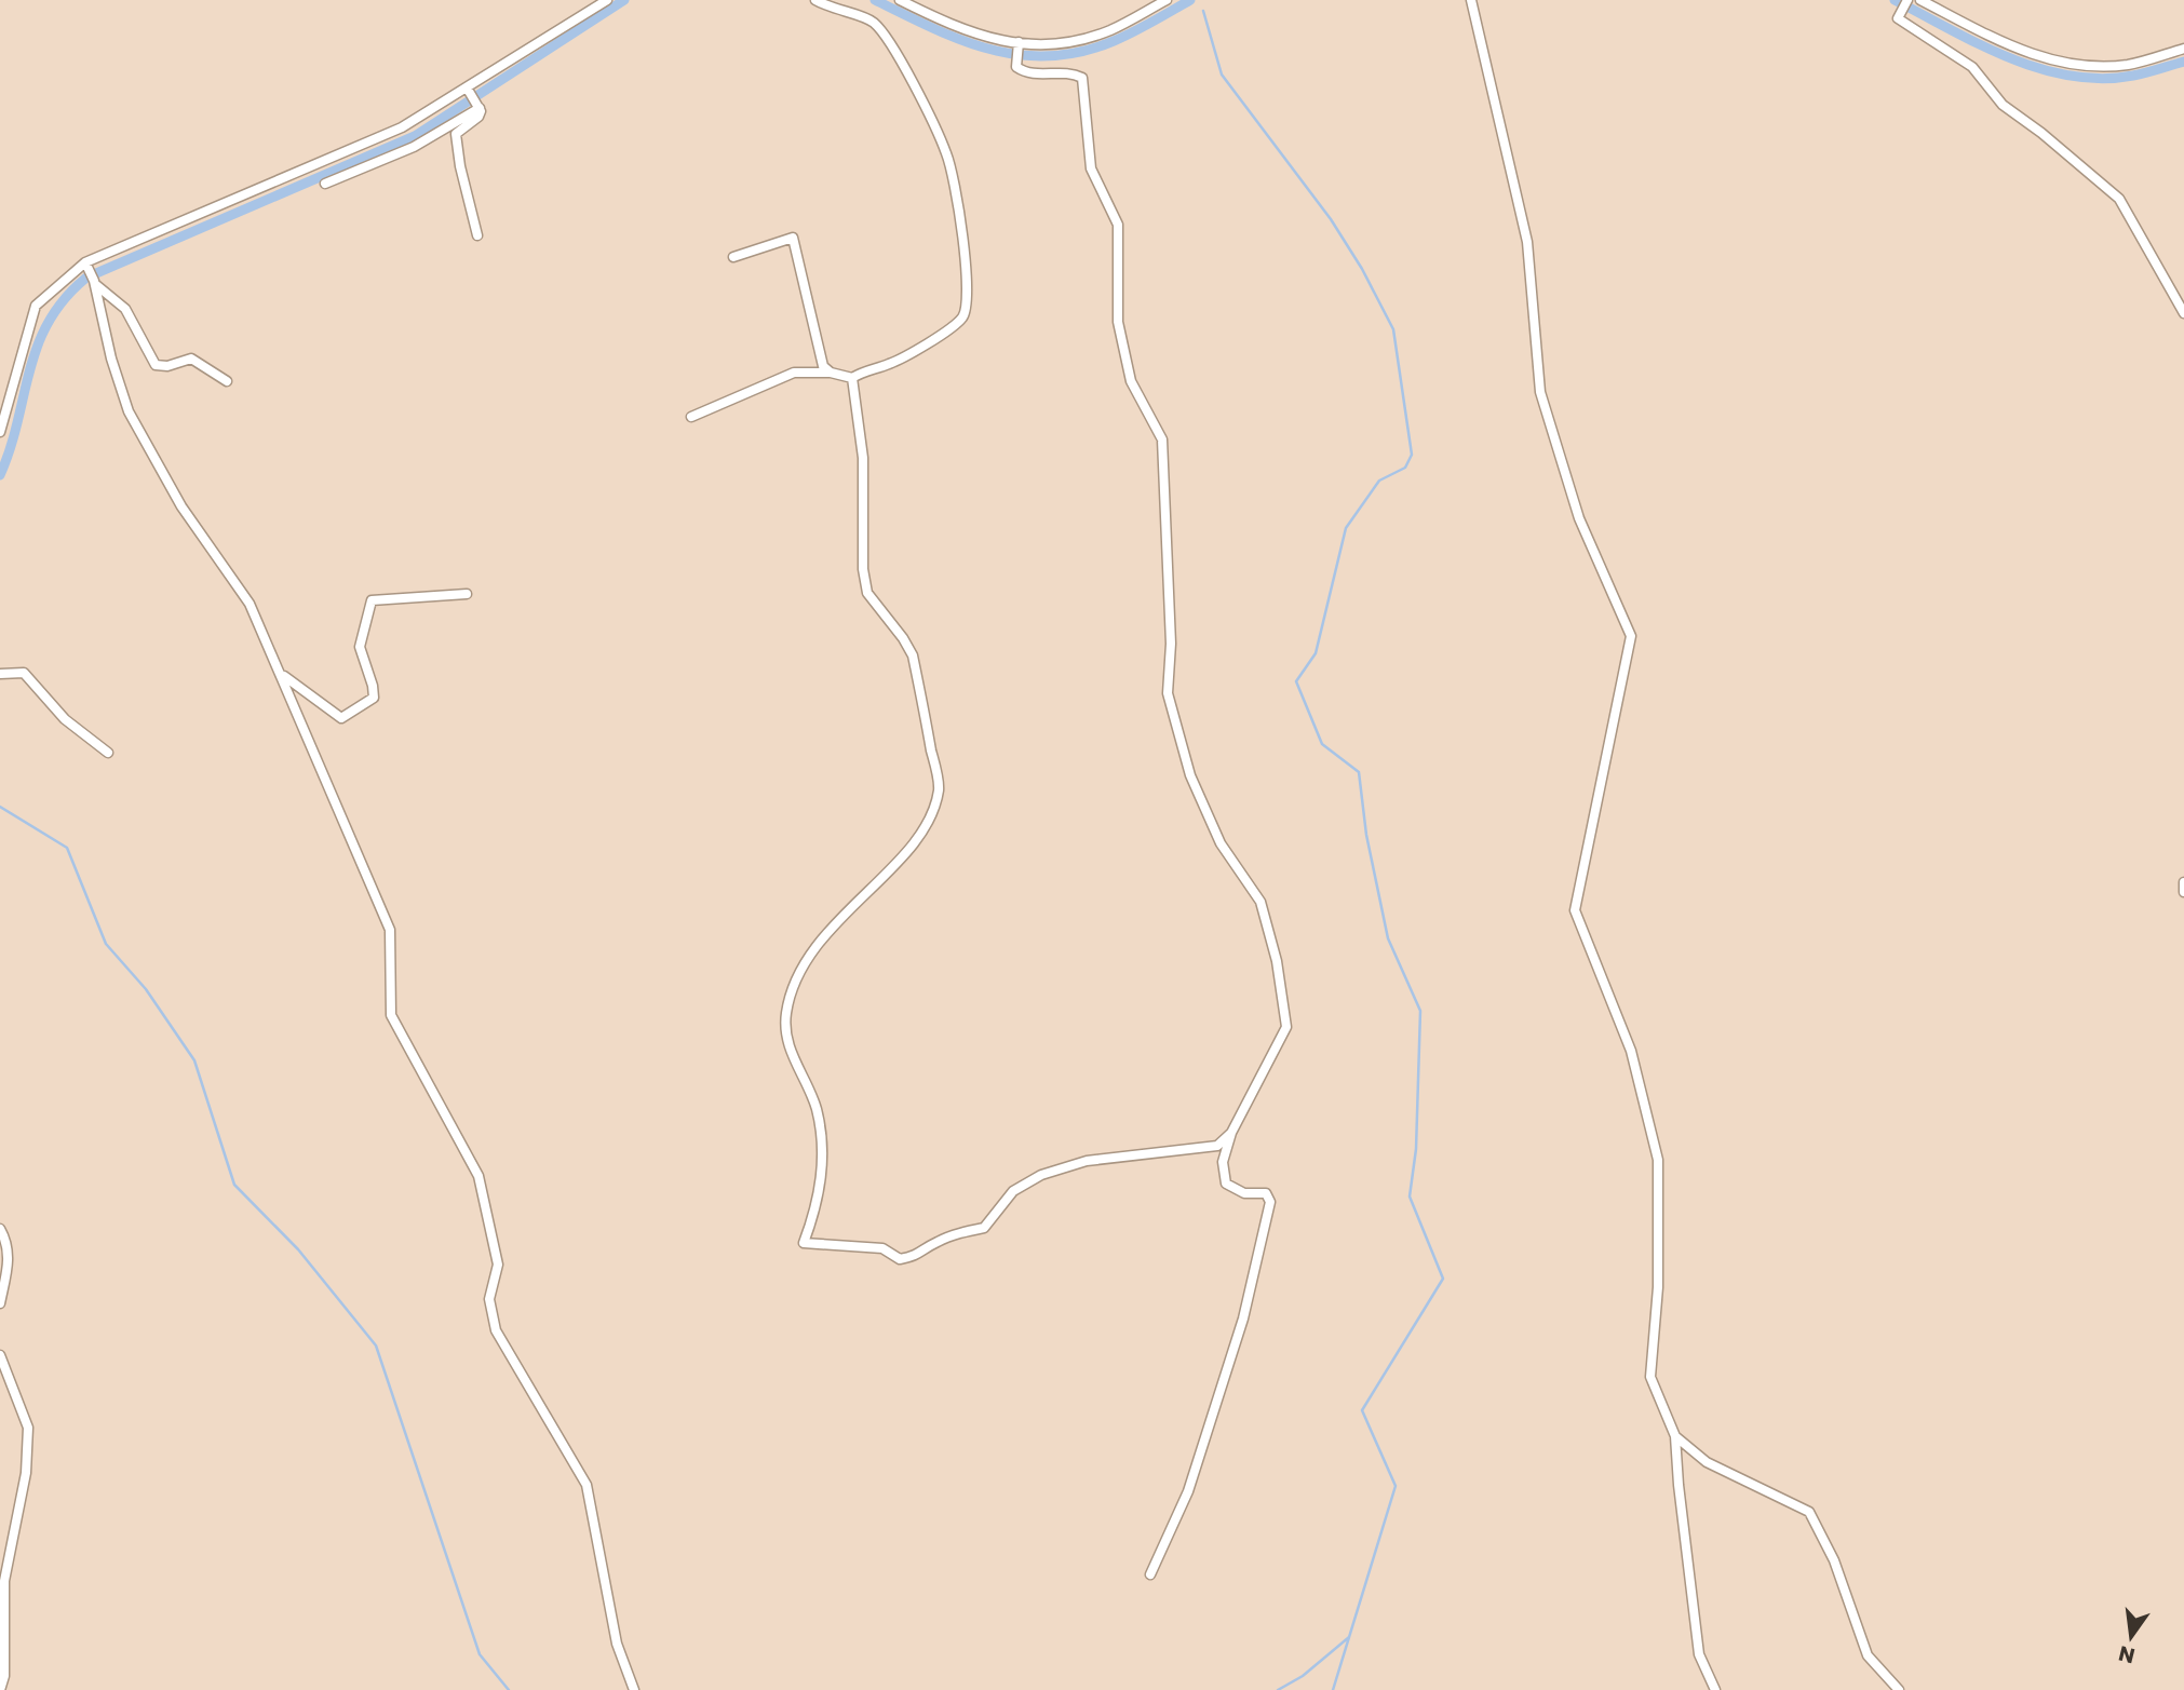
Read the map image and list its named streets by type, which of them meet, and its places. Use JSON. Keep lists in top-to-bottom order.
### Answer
{
  "north": "bottom"
}
